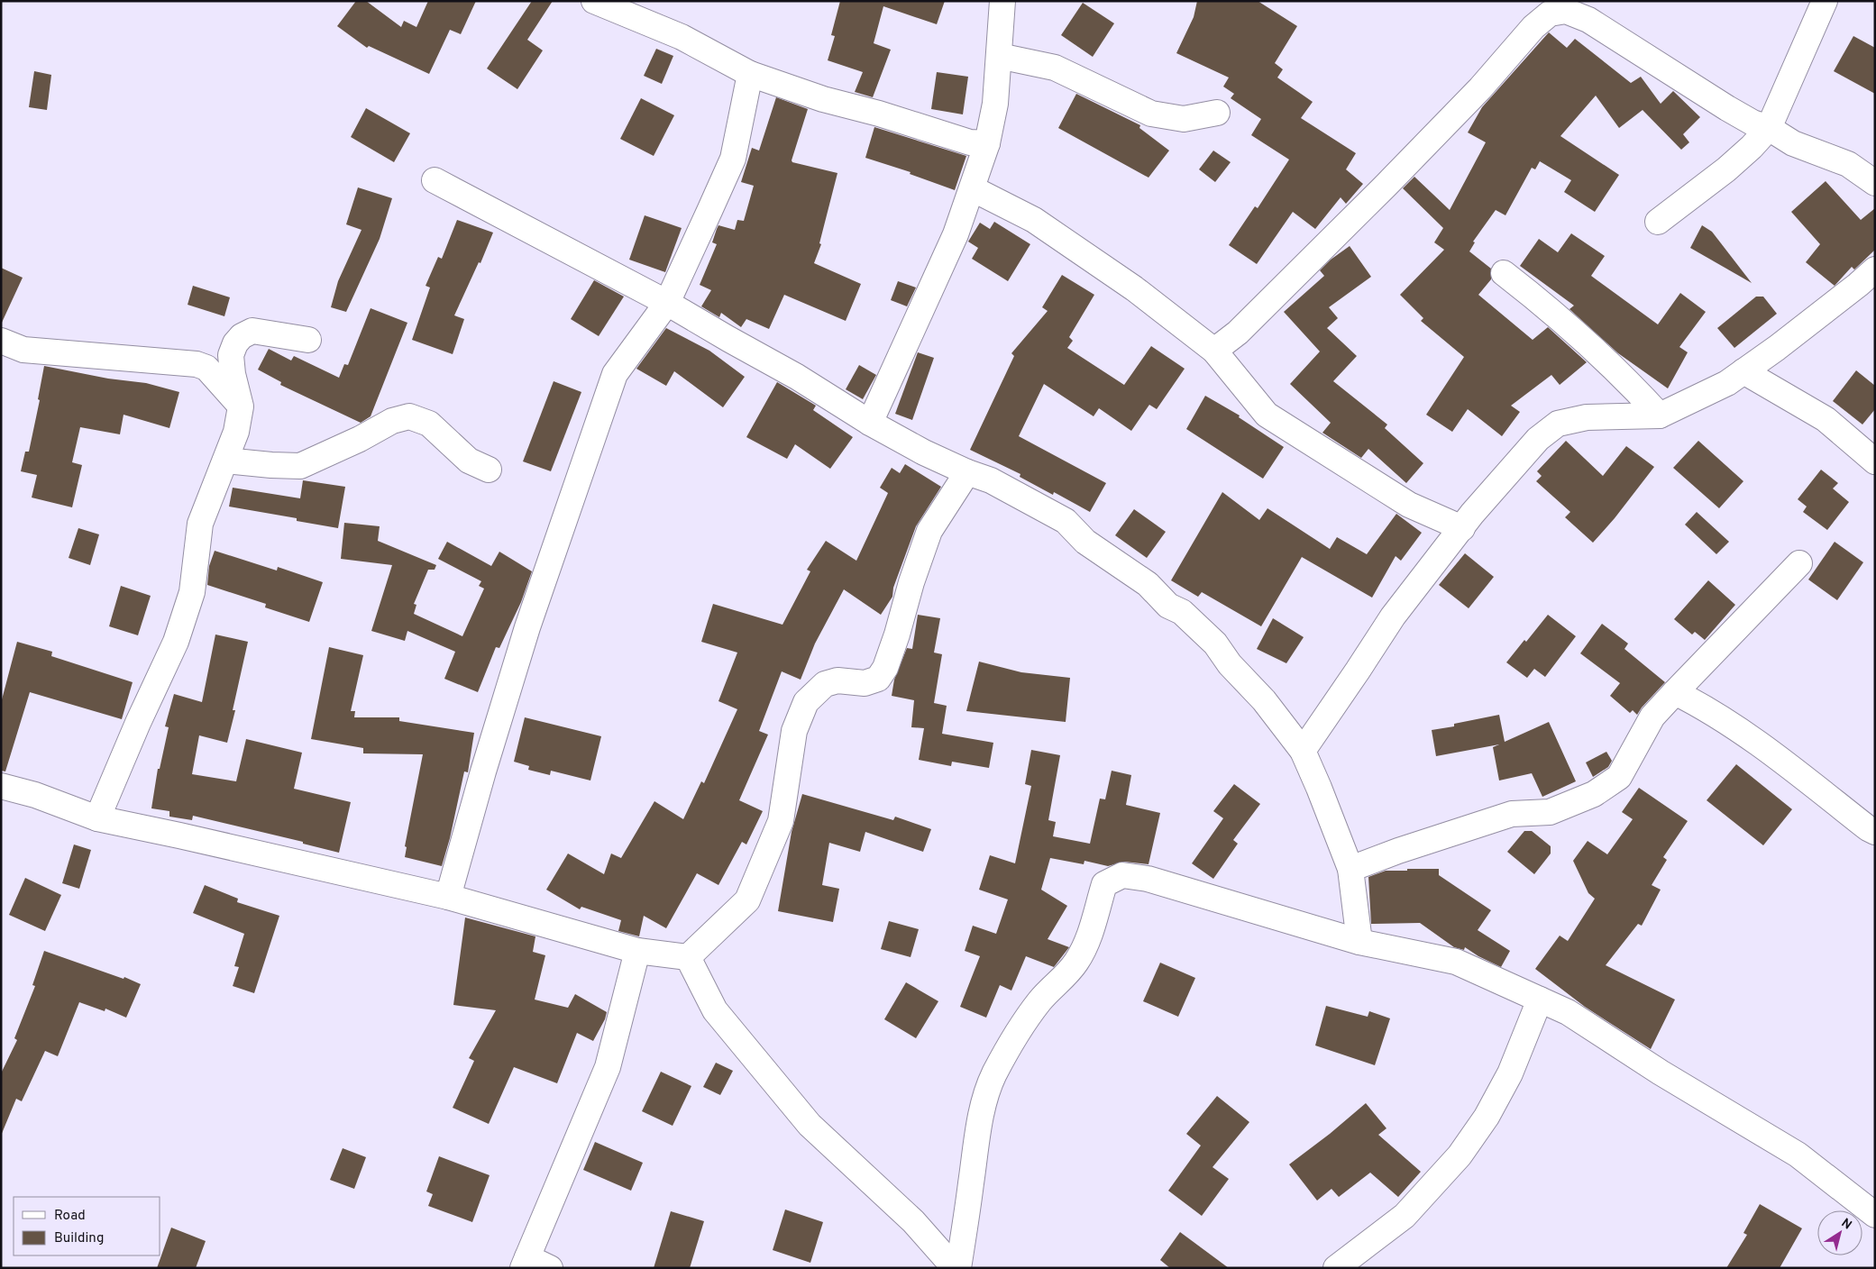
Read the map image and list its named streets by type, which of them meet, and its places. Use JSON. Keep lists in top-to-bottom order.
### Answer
{
  "legend": ["Road", "Building"],
  "north": "top right"
}
